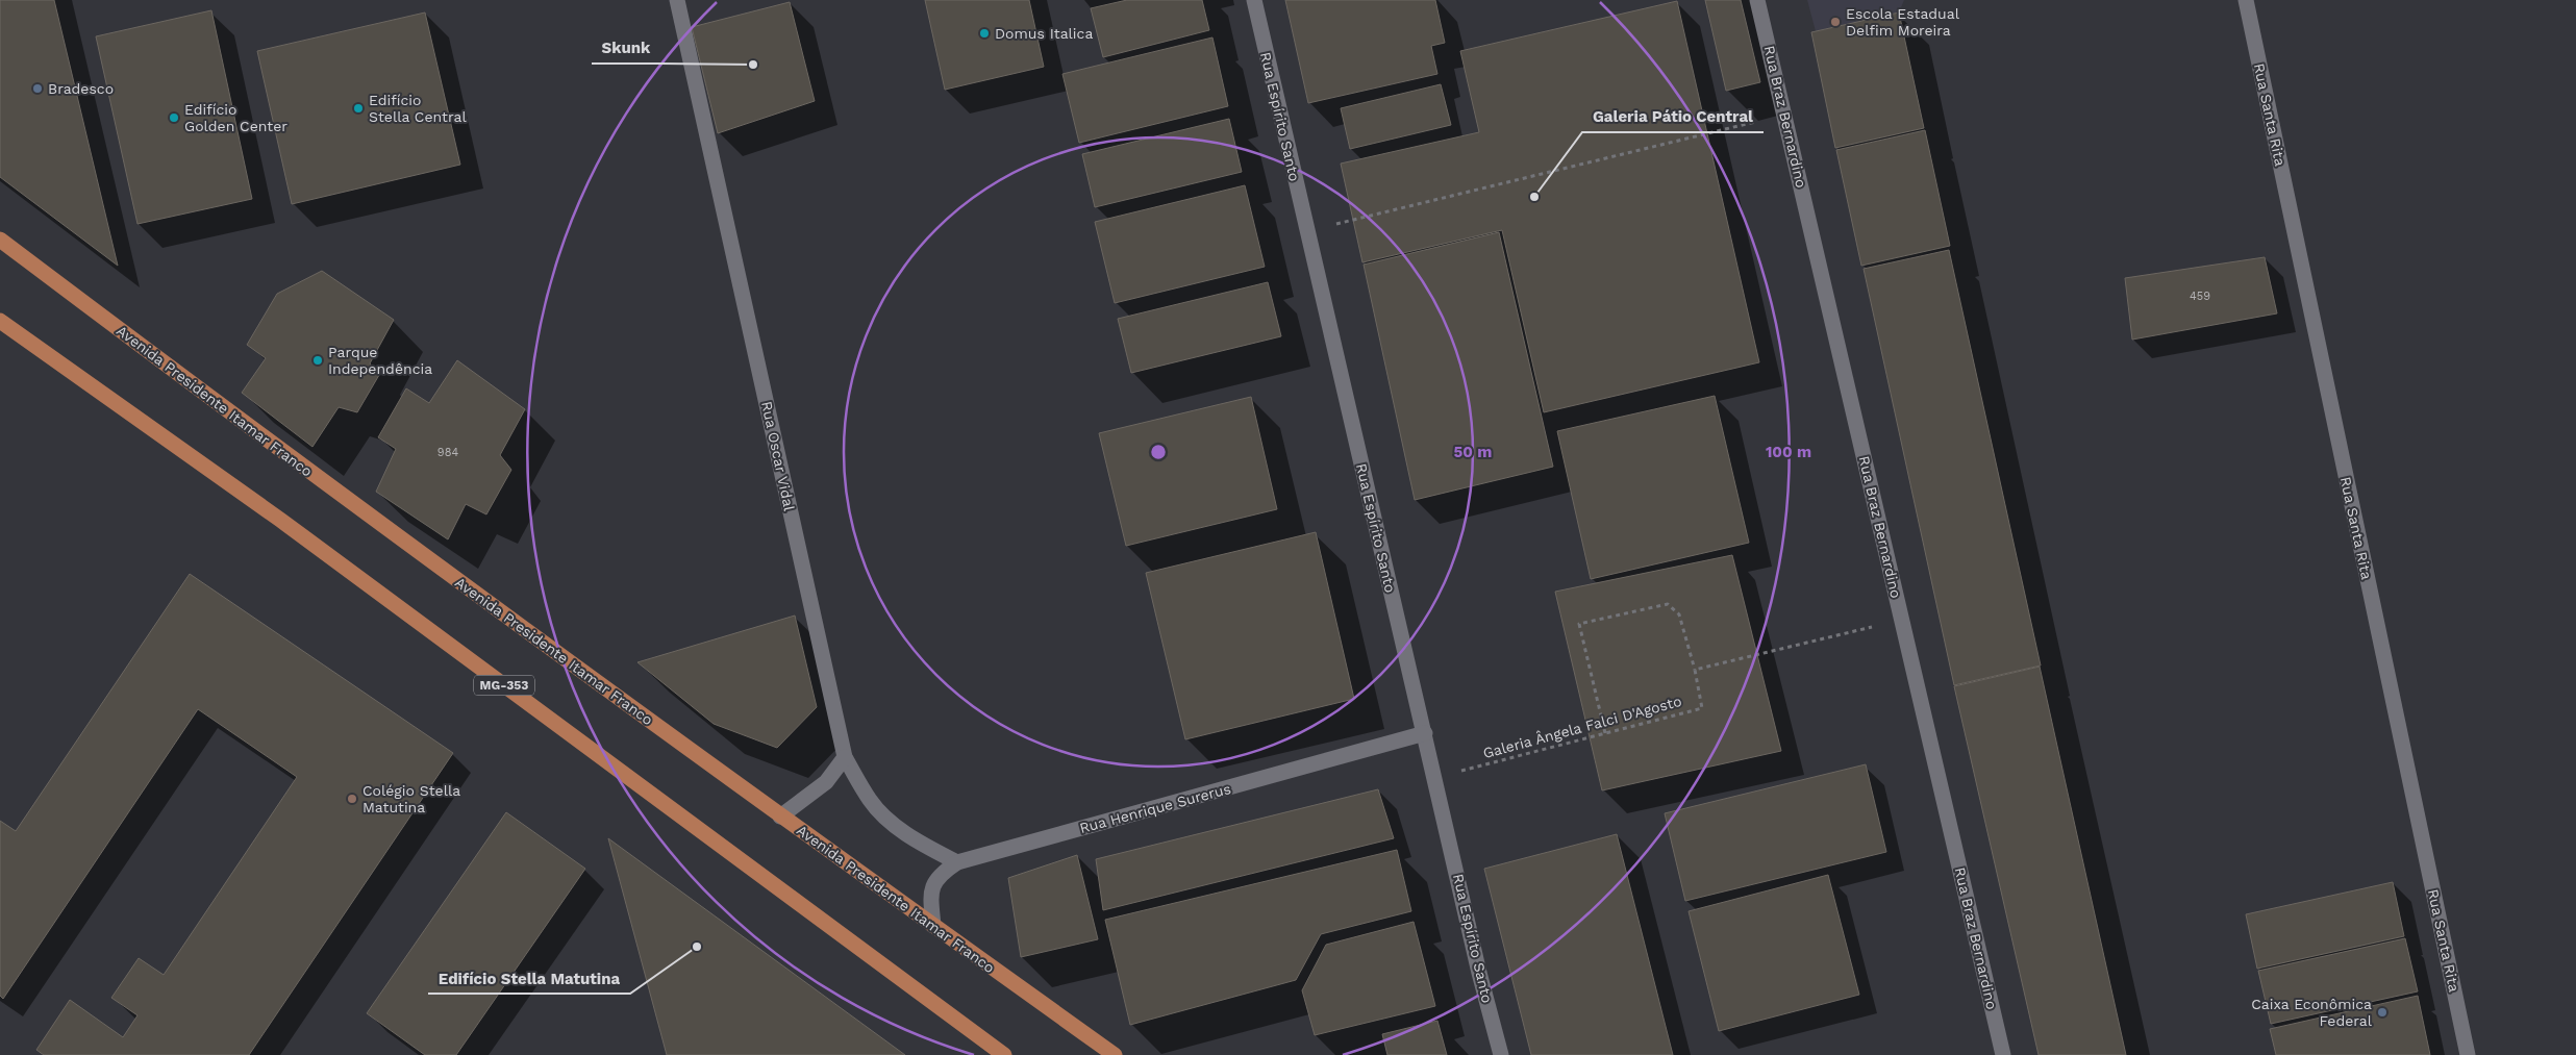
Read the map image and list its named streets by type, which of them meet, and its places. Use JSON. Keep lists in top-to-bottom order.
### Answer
{
  "streets": {
    "main road": ["Avenida Presidente Itamar Franco", "MG-353"],
    "street": [
      "Rua Santa Rita",
      "Rua Espírito Santo",
      "Rua Braz Bernardino",
      "Rua Oscar Vidal",
      "Rua Henrique Surerus"
    ],
    "path": ["Galeria Ângela Falci D'Agosto"]
  },
  "crossings": [
    ["Rua Espírito Santo", "Galeria Ângela Falci D'Agosto"],
    ["Rua Espírito Santo", "Rua Henrique Surerus"],
    ["Avenida Presidente Itamar Franco", "Rua Henrique Surerus"],
    ["Rua Oscar Vidal", "Rua Henrique Surerus"]
  ],
  "places": [
    "Escola Estadual Delfim Moreira",
    "Domus Italica",
    "Skunk",
    "Bradesco",
    "Edifício Stella Central",
    "Edifício Golden Center",
    "Galeria Pátio Central",
    "Parque Independência",
    "Colégio Stella Matutina",
    "Edifício Stella Matutina",
    "Caixa Econômica Federal"
  ],
  "house_numbers": ["459", "984"],
  "rings": ["50 m", "100 m"]
}
